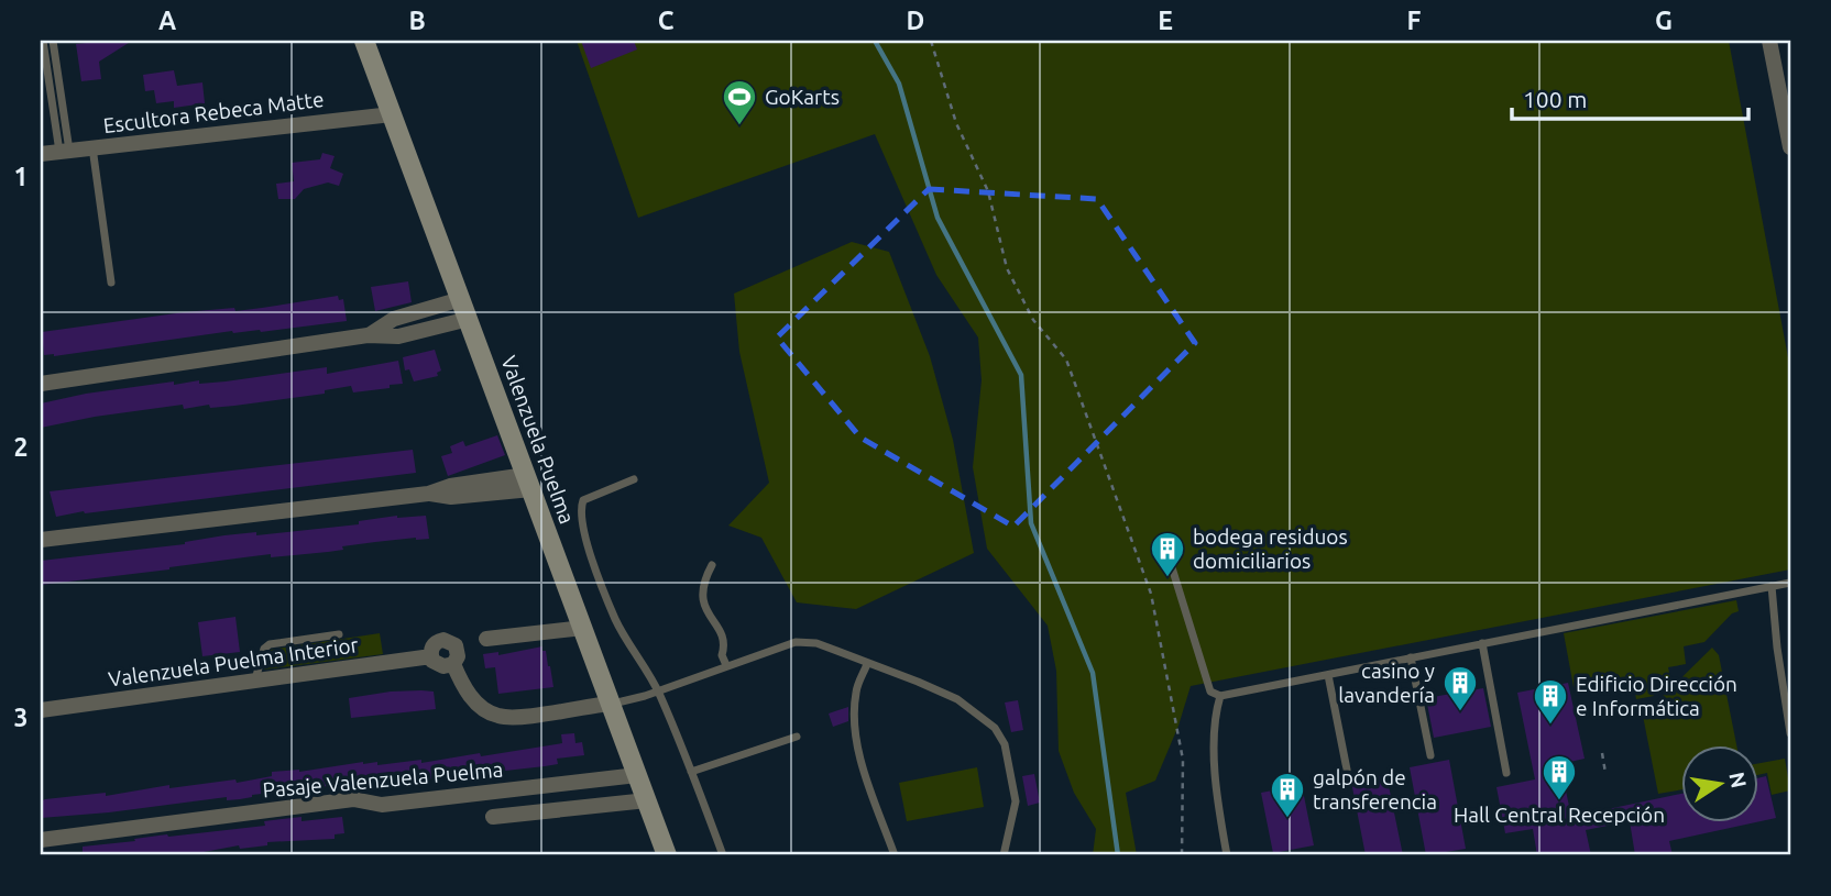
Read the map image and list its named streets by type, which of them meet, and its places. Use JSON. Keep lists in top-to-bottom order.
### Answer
{
  "streets": {
    "street": [
      "Escultora Rebeca Matte",
      "Valenzuela Puelma",
      "Valenzuela Puelma Interior",
      "Pasaje Valenzuela Puelma"
    ]
  },
  "crossings": [
    ["Escultora Rebeca Matte", "Valenzuela Puelma"],
    ["Valenzuela Puelma", "Valenzuela Puelma Interior"],
    ["Valenzuela Puelma", "Pasaje Valenzuela Puelma"]
  ],
  "places": {
    "sports": ["GoKarts"],
    "building": [
      "bodega residuos domiciliarios",
      "casino y lavandería",
      "Edificio Dirección e Informática",
      "Hall Central Recepción",
      "galpón de transferencia"
    ]
  },
  "scale_bar": "100 m",
  "north": "right",
  "grid": {
    "columns": [
      "A",
      "B",
      "C",
      "D",
      "E",
      "F",
      "G"
    ],
    "rows": ["1", "2", "3"]
  }
}
